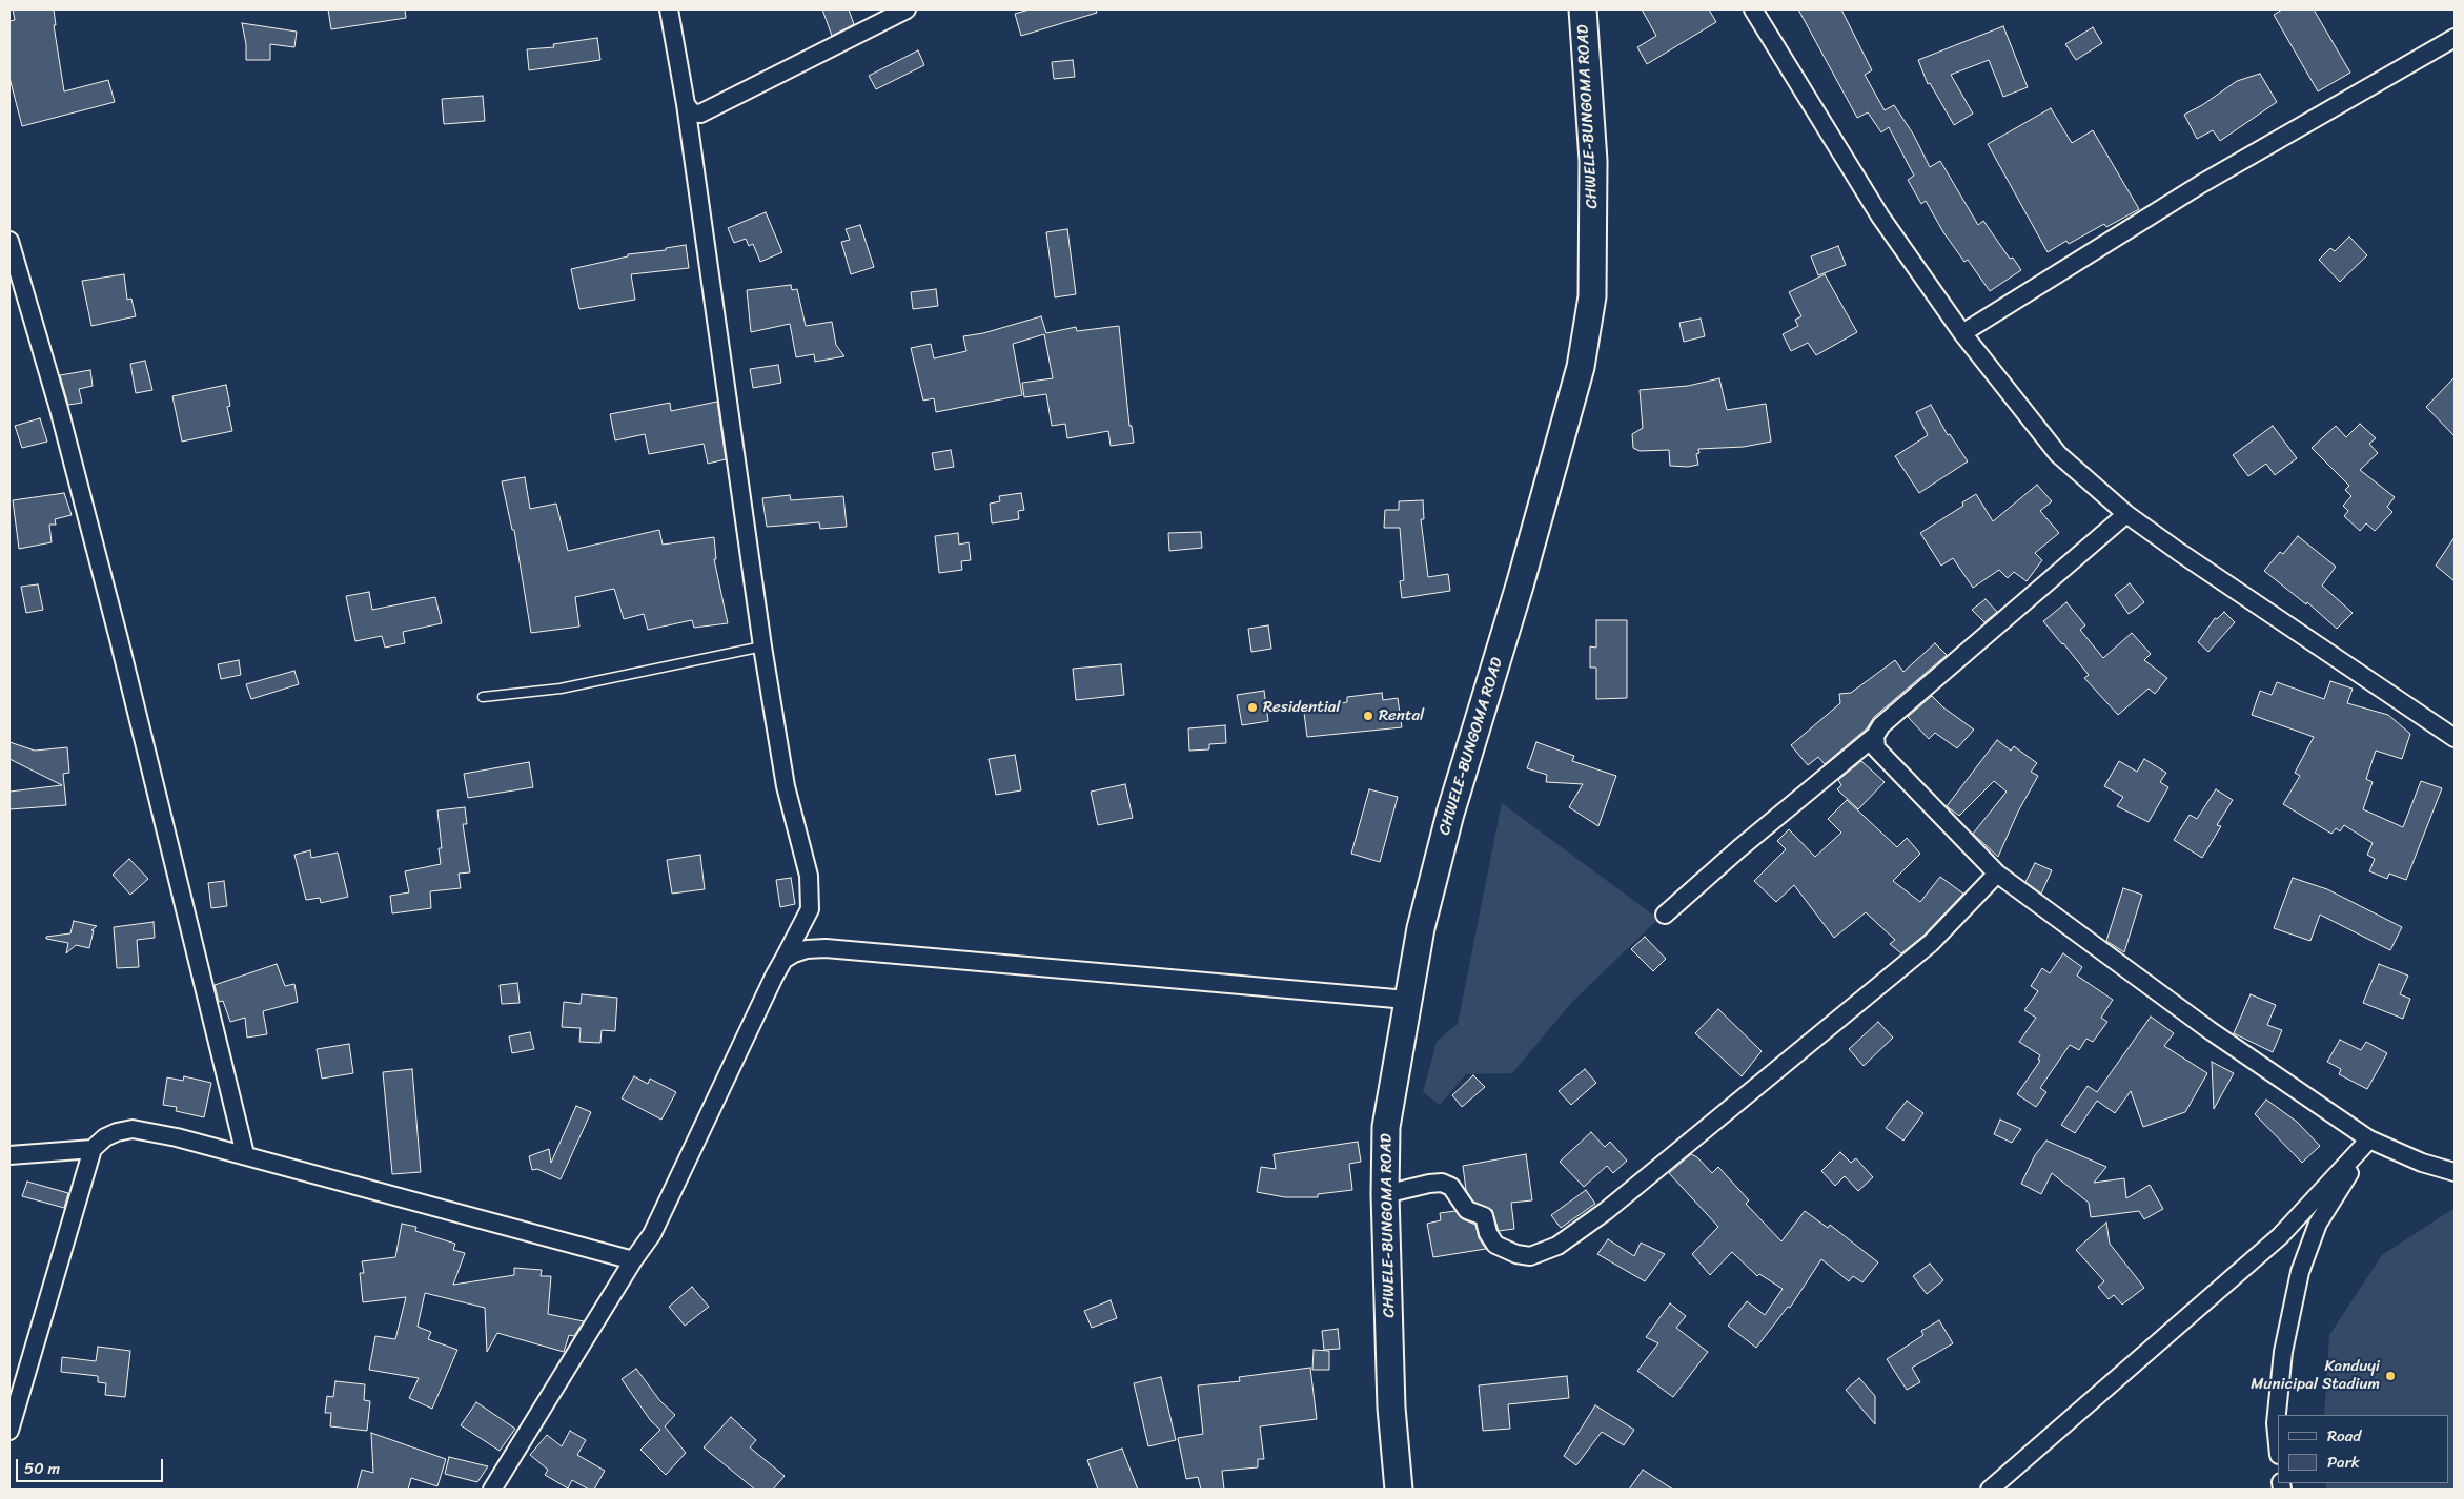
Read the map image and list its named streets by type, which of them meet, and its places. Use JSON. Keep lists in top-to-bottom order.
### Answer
{
  "streets": {
    "main road": ["CHWELE-BUNGOMA ROAD"]
  },
  "places": ["Residential", "Rental", "Kanduyi Municipal Stadium"],
  "legend": ["Road", "Park"],
  "scale_bar": "50 m"
}
